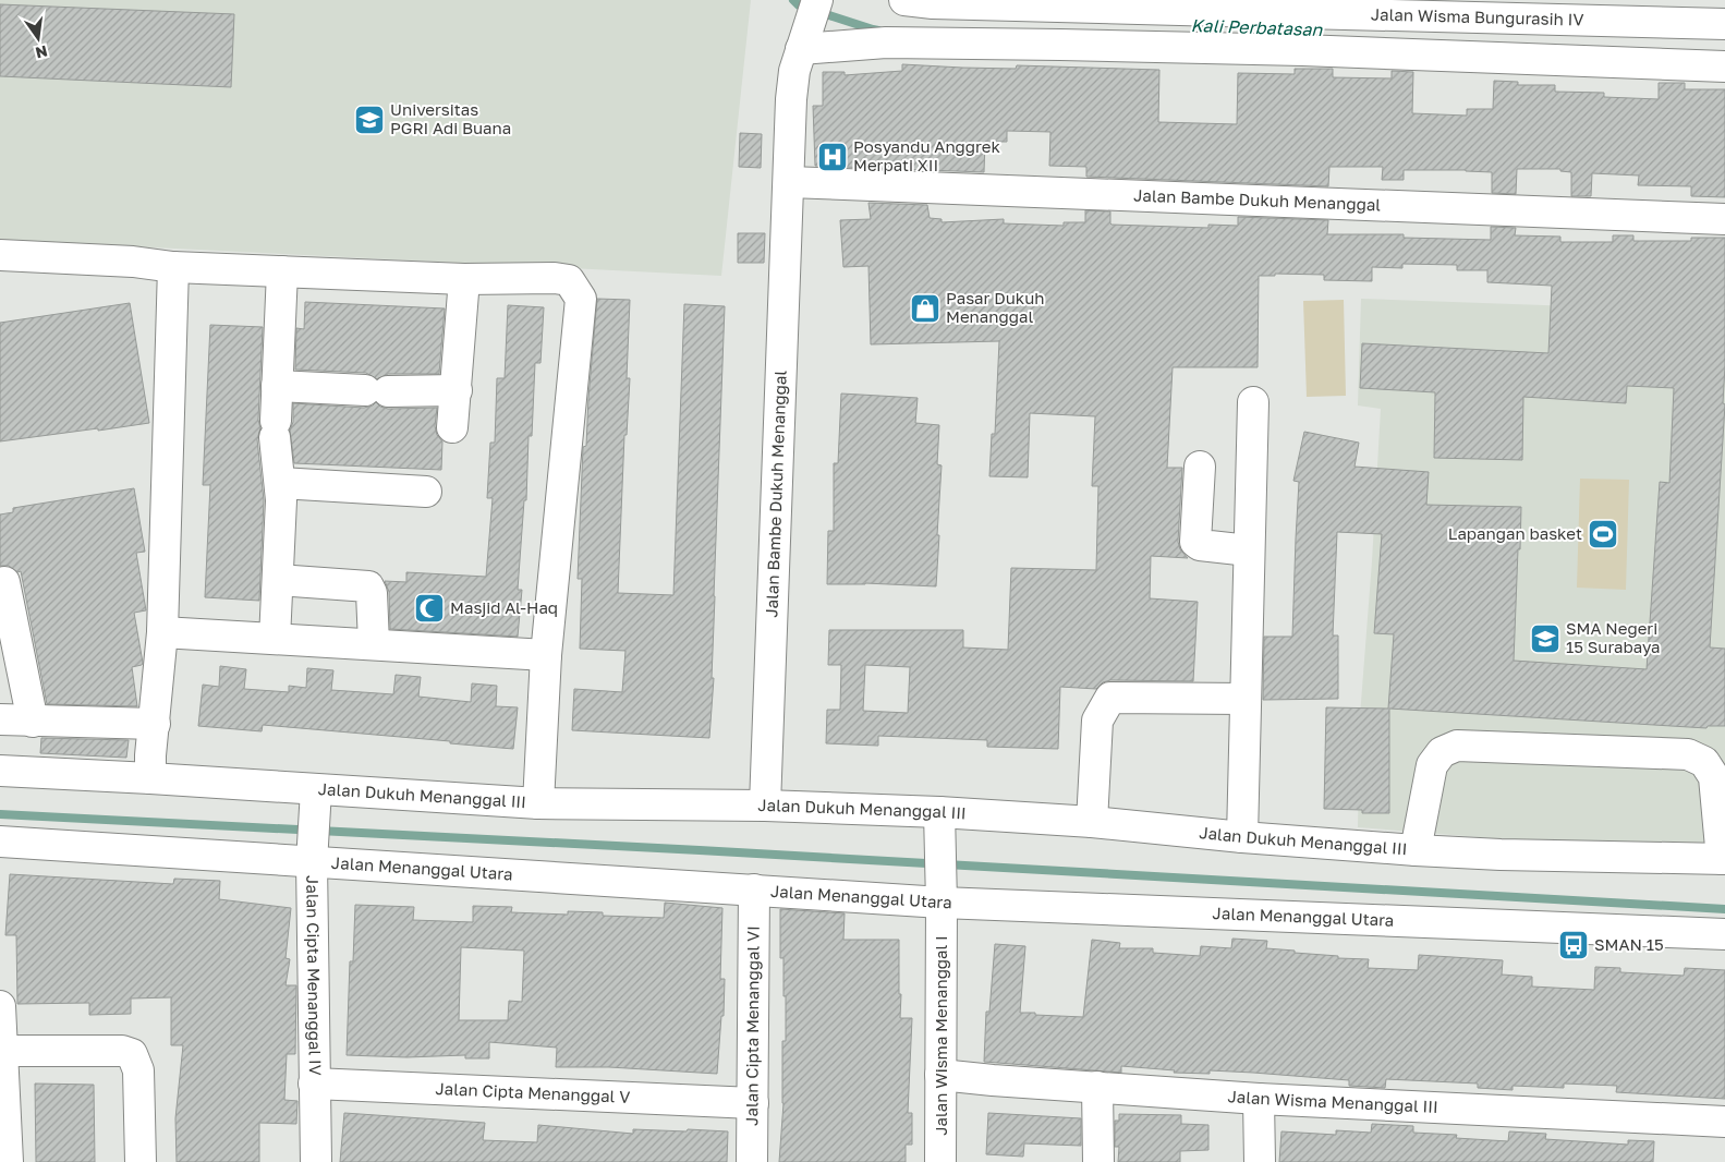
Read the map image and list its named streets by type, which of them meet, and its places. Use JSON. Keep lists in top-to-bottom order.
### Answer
{
  "streets": {
    "street": [
      "Jalan Wisma Bungurasih IV",
      "Jalan Bambe Dukuh Menanggal",
      "Jalan Dukuh Menanggal III",
      "Jalan Menanggal Utara",
      "Jalan Cipta Menanggal IV",
      "Jalan Cipta Menanggal VI",
      "Jalan Wisma Menanggal I",
      "Jalan Cipta Menanggal V",
      "Jalan Wisma Menanggal III"
    ]
  },
  "crossings": [
    ["Jalan Bambe Dukuh Menanggal", "Jalan Dukuh Menanggal III"],
    ["Jalan Dukuh Menanggal III", "Jalan Cipta Menanggal IV"],
    ["Jalan Dukuh Menanggal III", "Jalan Wisma Menanggal I"],
    ["Jalan Menanggal Utara", "Jalan Cipta Menanggal IV"],
    ["Jalan Menanggal Utara", "Jalan Cipta Menanggal VI"],
    ["Jalan Menanggal Utara", "Jalan Wisma Menanggal I"],
    ["Jalan Cipta Menanggal IV", "Jalan Cipta Menanggal V"],
    ["Jalan Cipta Menanggal VI", "Jalan Cipta Menanggal V"],
    ["Jalan Wisma Menanggal I", "Jalan Wisma Menanggal III"]
  ],
  "water": ["Kali Perbatasan"],
  "places": {
    "school or university": ["Universitas PGRI Adi Buana", "SMA Negeri 15 Surabaya"],
    "hospital": ["Posyandu Anggrek Merpati XII"],
    "shop": ["Pasar Dukuh Menanggal"],
    "sports": ["Lapangan basket"],
    "mosque": ["Masjid Al-Haq"],
    "bus stop": ["SMAN 15"]
  },
  "north": "bottom"
}
